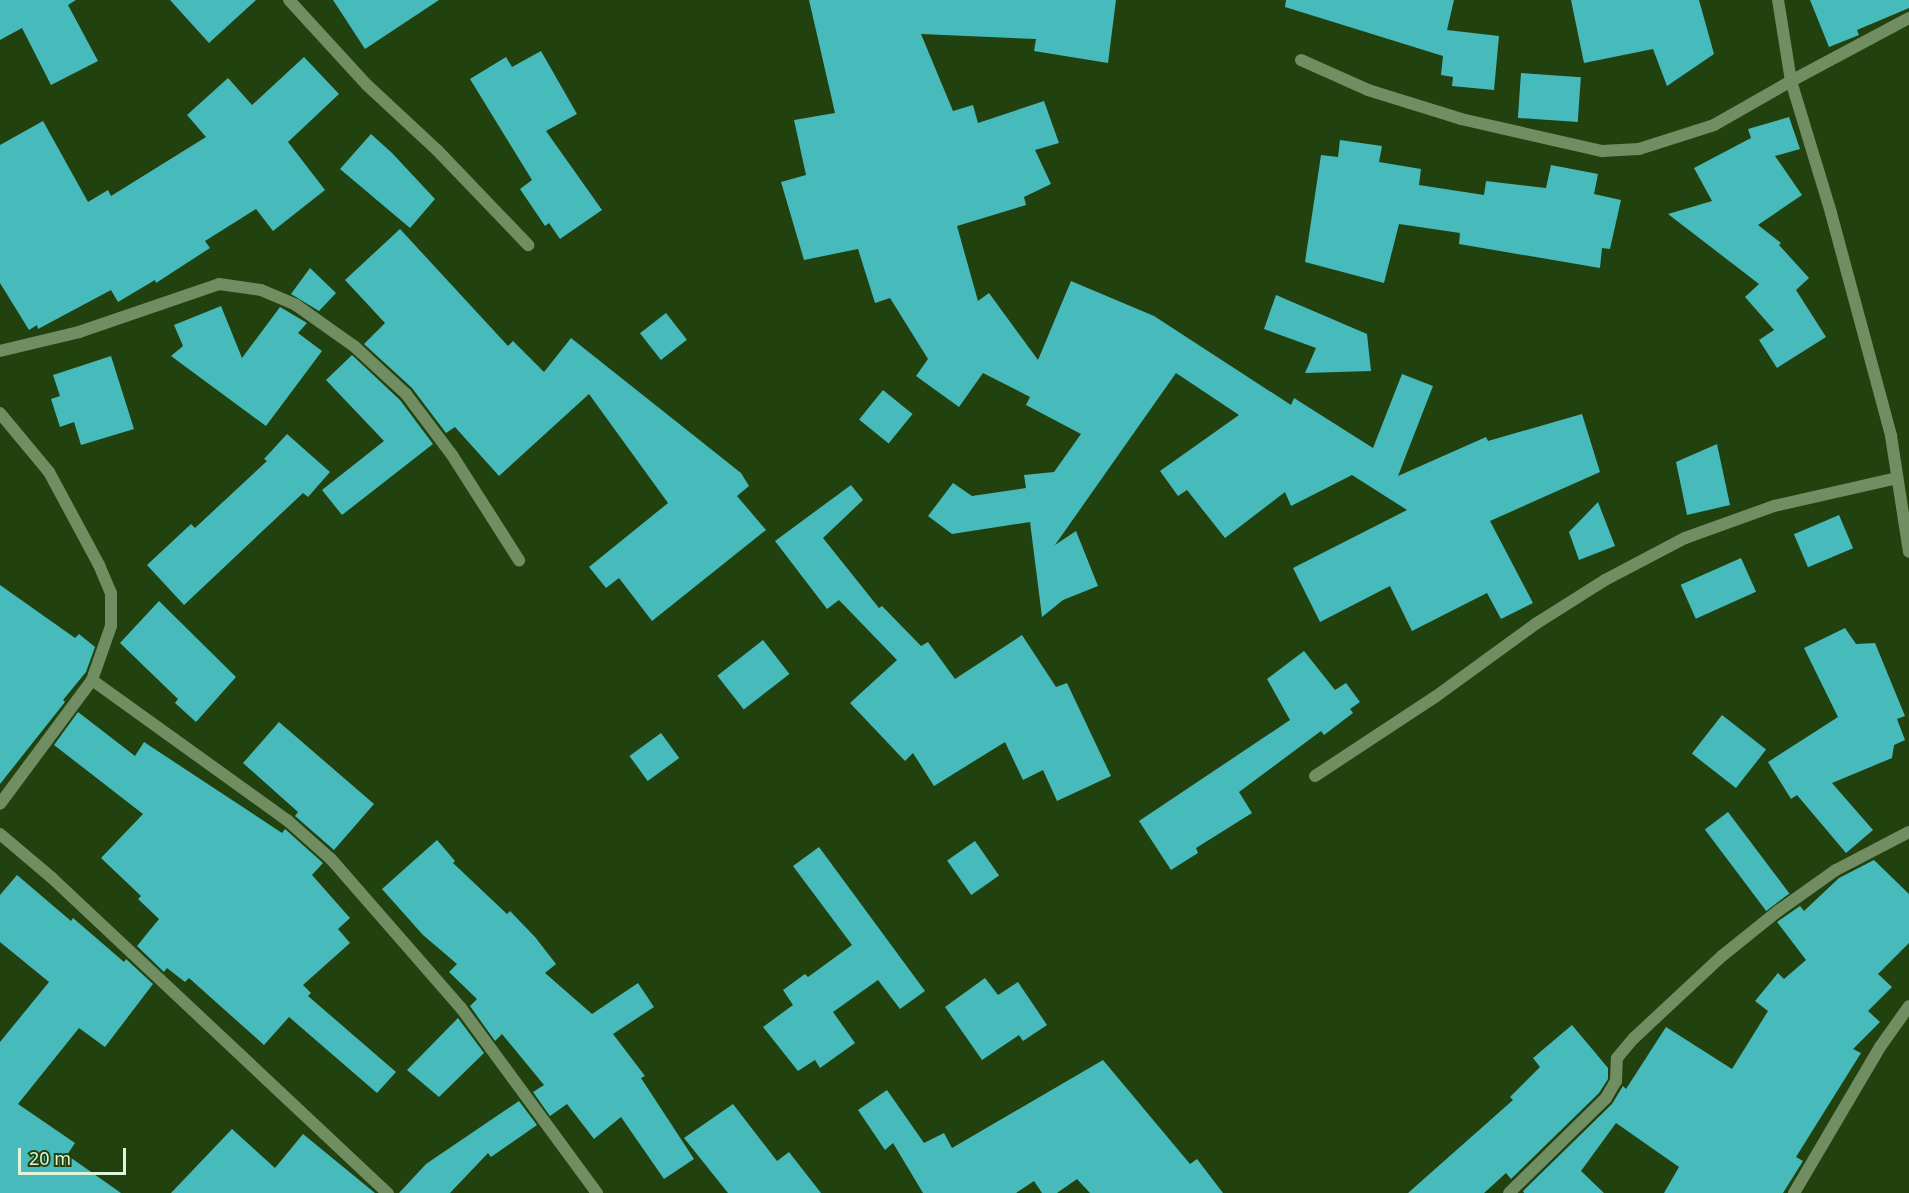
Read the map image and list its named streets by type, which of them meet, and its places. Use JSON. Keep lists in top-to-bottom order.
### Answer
{
  "scale_bar": "20 m"
}
